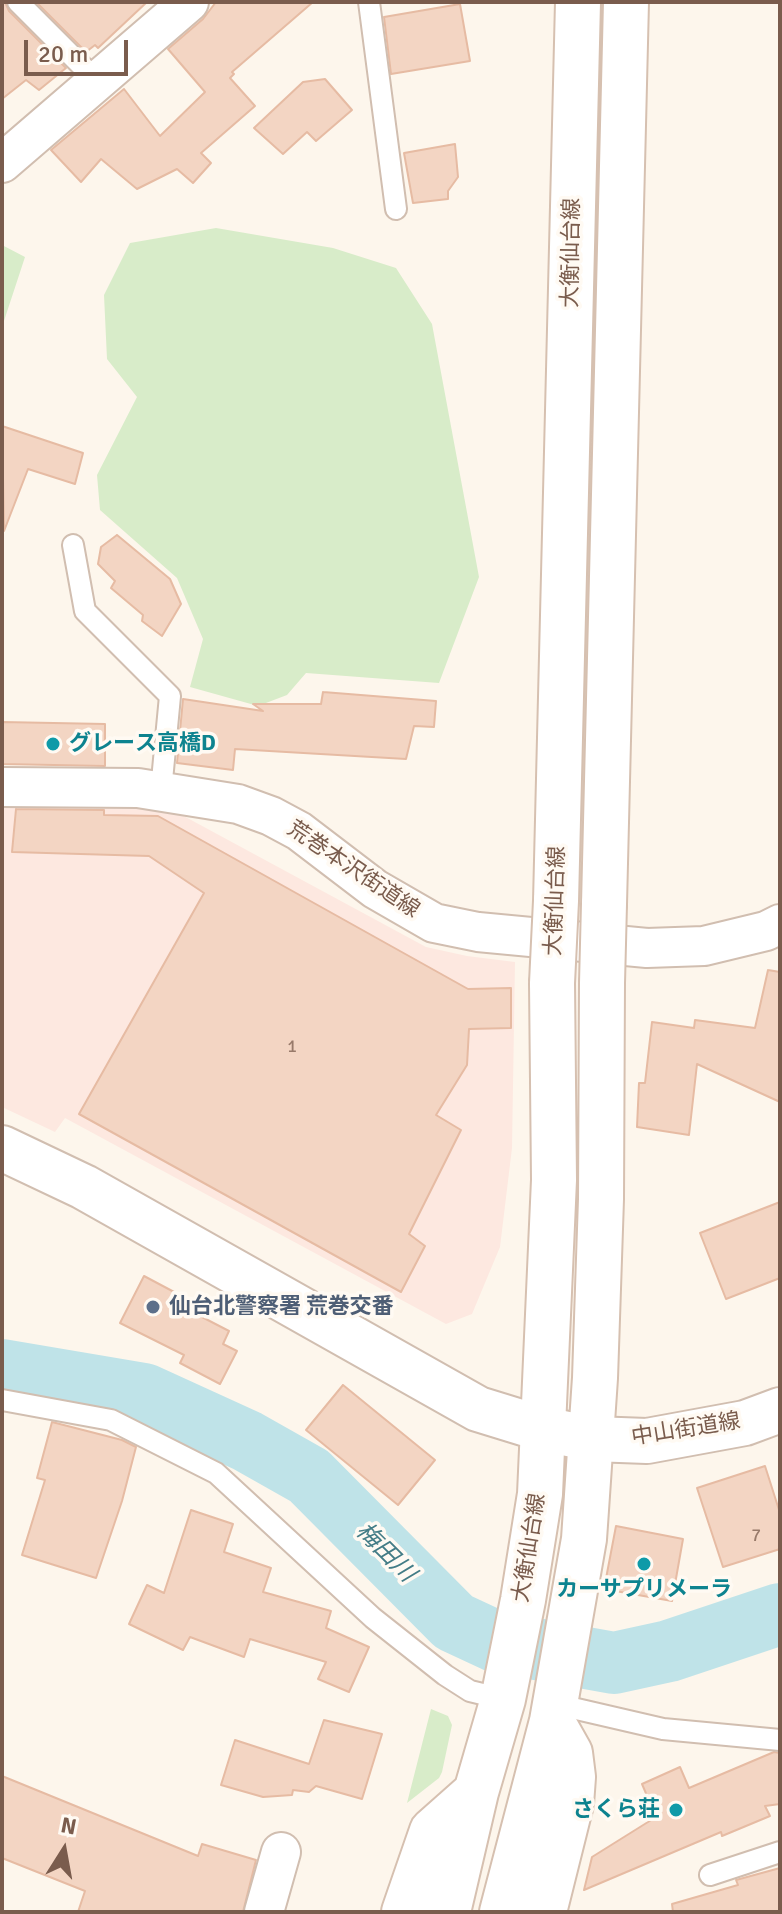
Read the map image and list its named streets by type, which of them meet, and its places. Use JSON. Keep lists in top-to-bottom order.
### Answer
{
  "streets": {
    "main road": ["大衡仙台線", "中山街道線"],
    "street": ["荒巻本沢街道線"]
  },
  "crossings": [
    ["大衡仙台線", "中山街道線"]
  ],
  "water": ["梅田川"],
  "places": [
    "グレース高橋D",
    "仙台北警察署 荒巻交番",
    "カーサプリメーラ",
    "さくら荘"
  ],
  "house_numbers": ["1", "7"],
  "scale_bar": "20 m",
  "north": "top"
}
